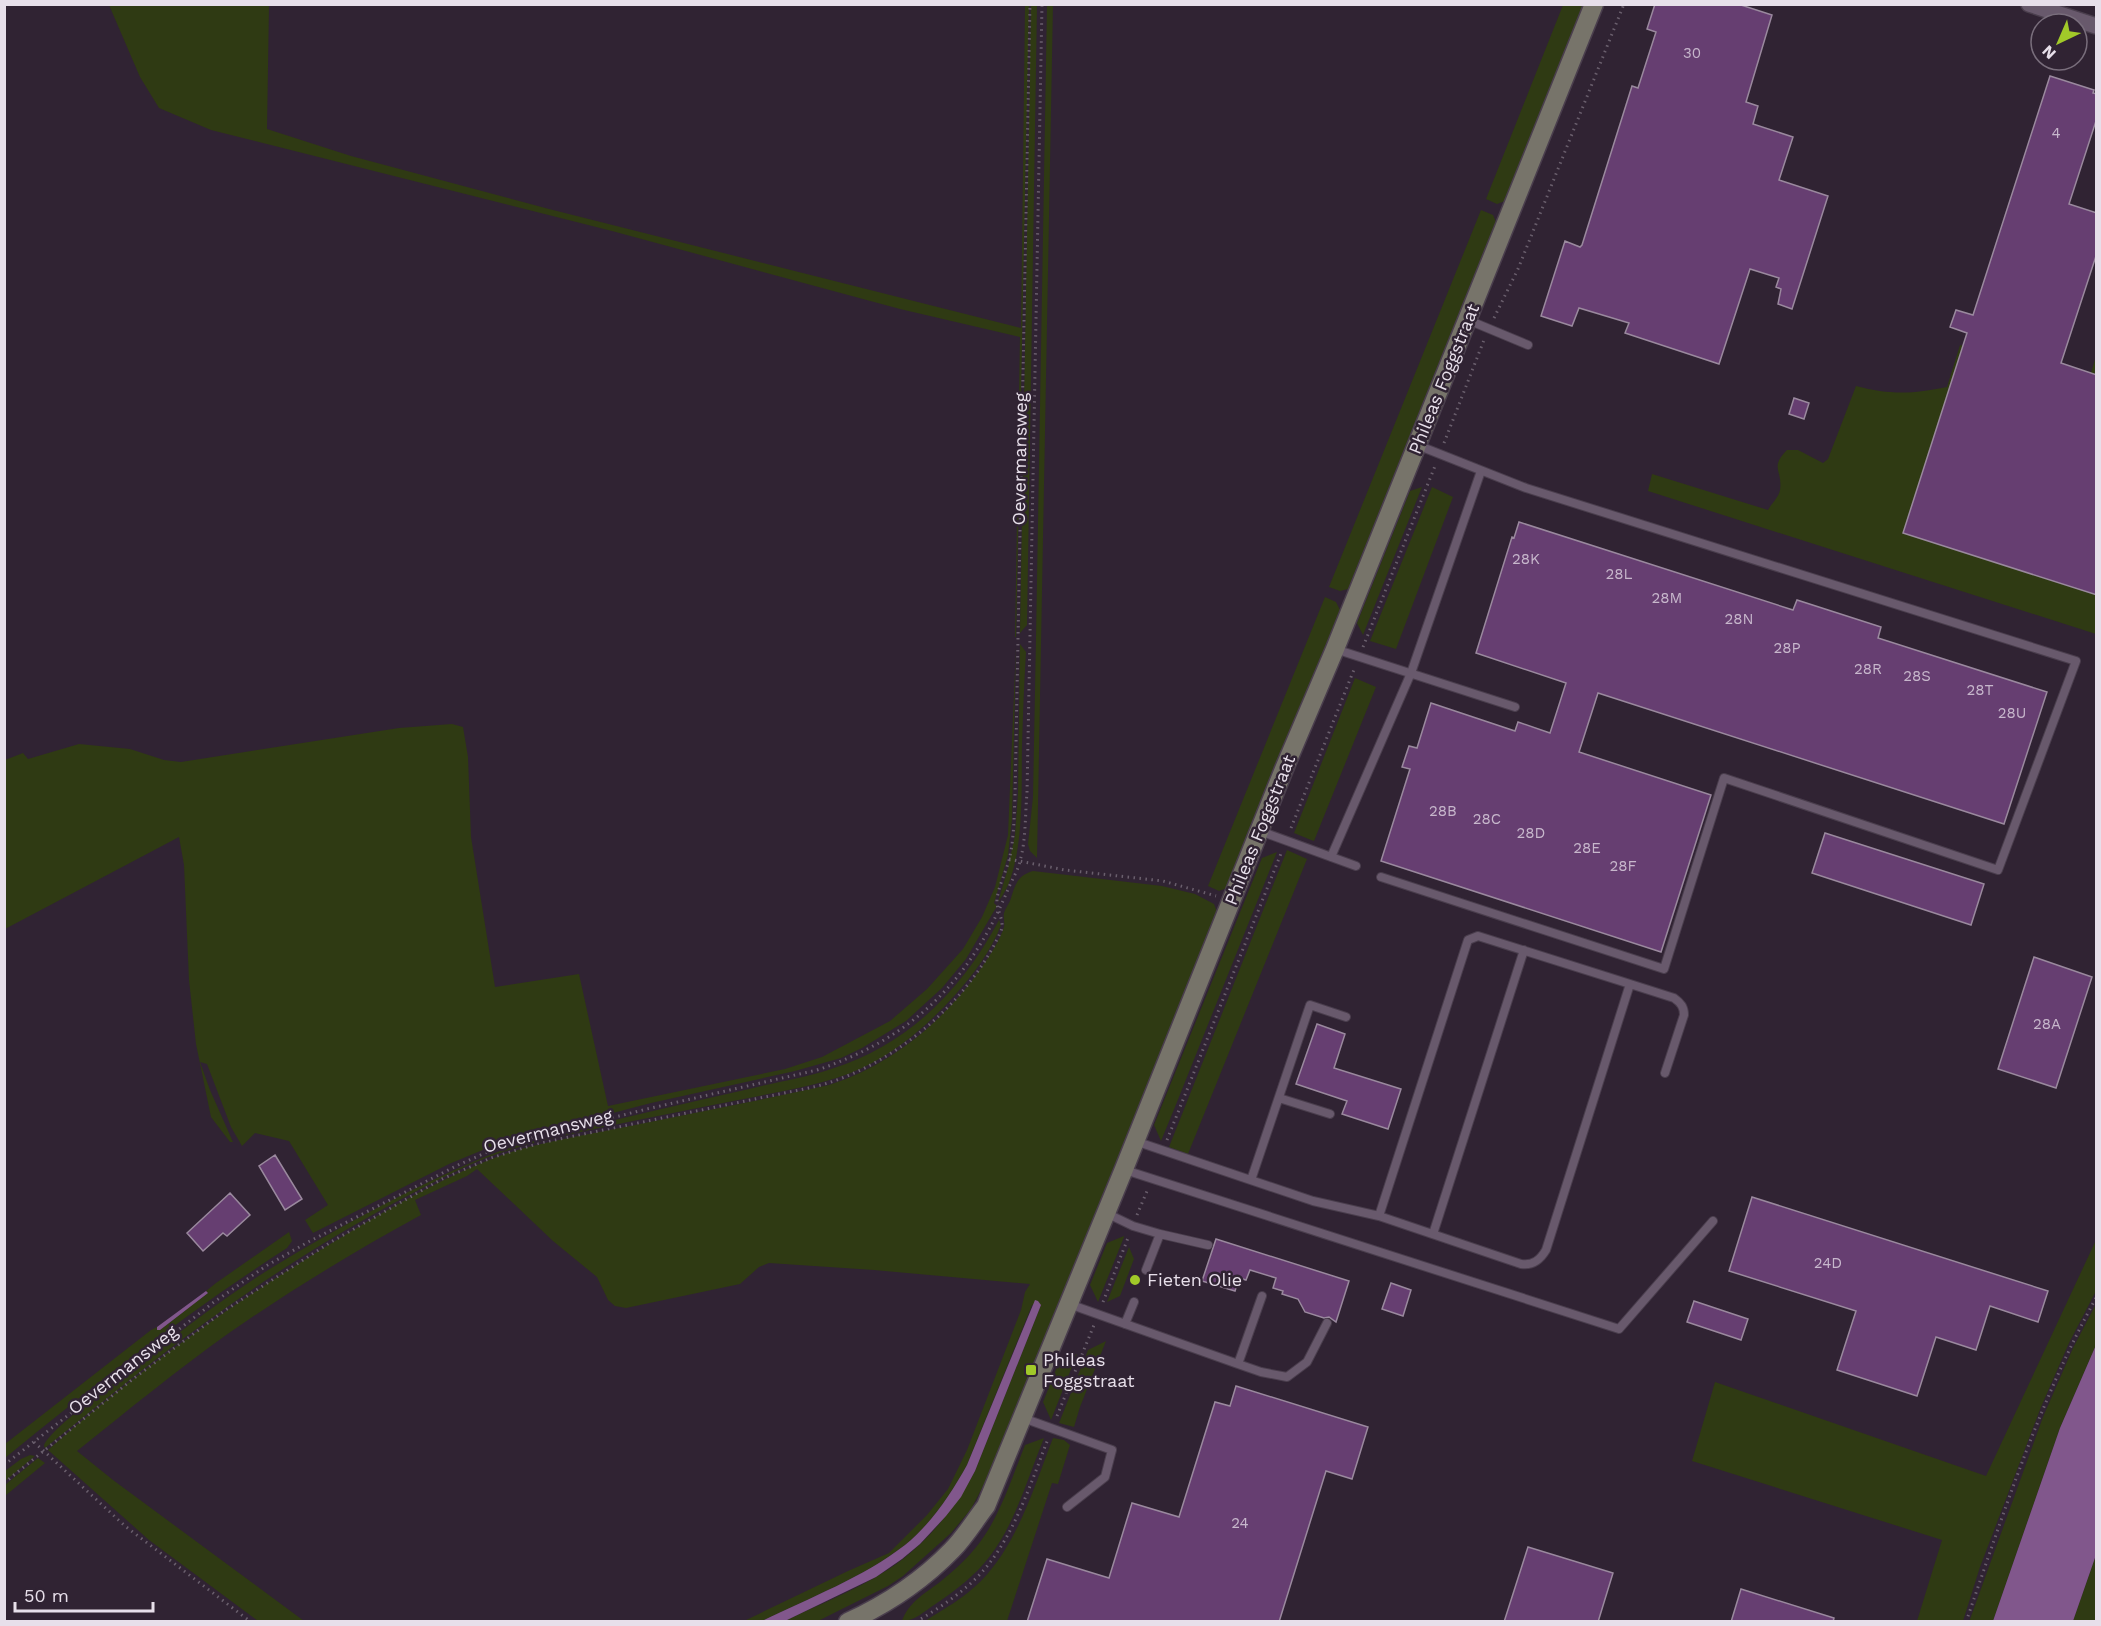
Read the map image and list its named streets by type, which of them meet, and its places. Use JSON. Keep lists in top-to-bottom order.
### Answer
{
  "streets": {
    "street": ["Phileas Foggstraat"],
    "path": ["Oevermansweg"]
  },
  "places": {
    "other": ["Fieten Olie"],
    "transit": ["Phileas Foggstraat"]
  },
  "house_numbers": [
    "30",
    "4",
    "28K",
    "28L",
    "28M",
    "28N",
    "28P",
    "28R",
    "28S",
    "28T",
    "28U",
    "28B",
    "28C",
    "28D",
    "28E",
    "28F",
    "28A",
    "24D",
    "24"
  ],
  "scale_bar": "50 m",
  "north": "bottom left"
}
